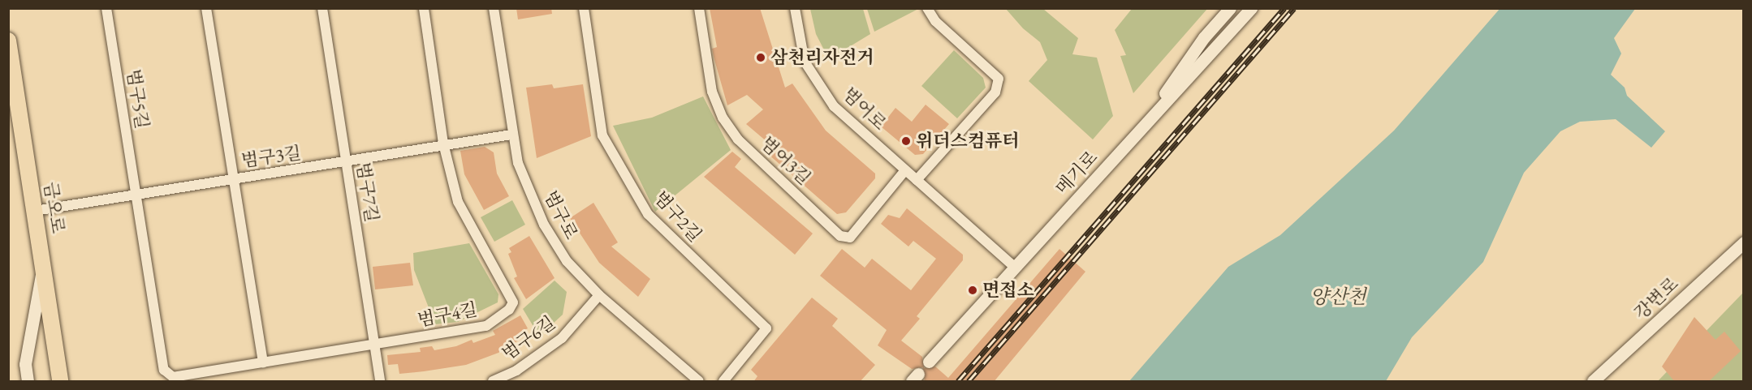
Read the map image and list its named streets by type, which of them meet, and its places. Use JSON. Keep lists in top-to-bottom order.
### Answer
{
  "streets": {
    "main road": ["금오로"],
    "street": [
      "범구5길",
      "범어로",
      "범구3길",
      "범어3길",
      "메기로",
      "범구7길",
      "범구로",
      "범구2길",
      "강변로",
      "범구4길",
      "범구6길"
    ]
  },
  "crossings": [
    ["범구5길", "범구3길"],
    ["범구5길", "범구4길"],
    ["범어로", "범어3길"],
    ["범어로", "메기로"],
    ["범구3길", "범구7길"],
    ["범구3길", "금오로"],
    ["범구3길", "범구로"],
    ["범구3길", "범구4길"],
    ["범구7길", "범구4길"],
    ["범구로", "범구6길"]
  ],
  "water": ["양산천"],
  "places": ["삼천리자전거", "위더스컴퓨터", "면접소"]
}
